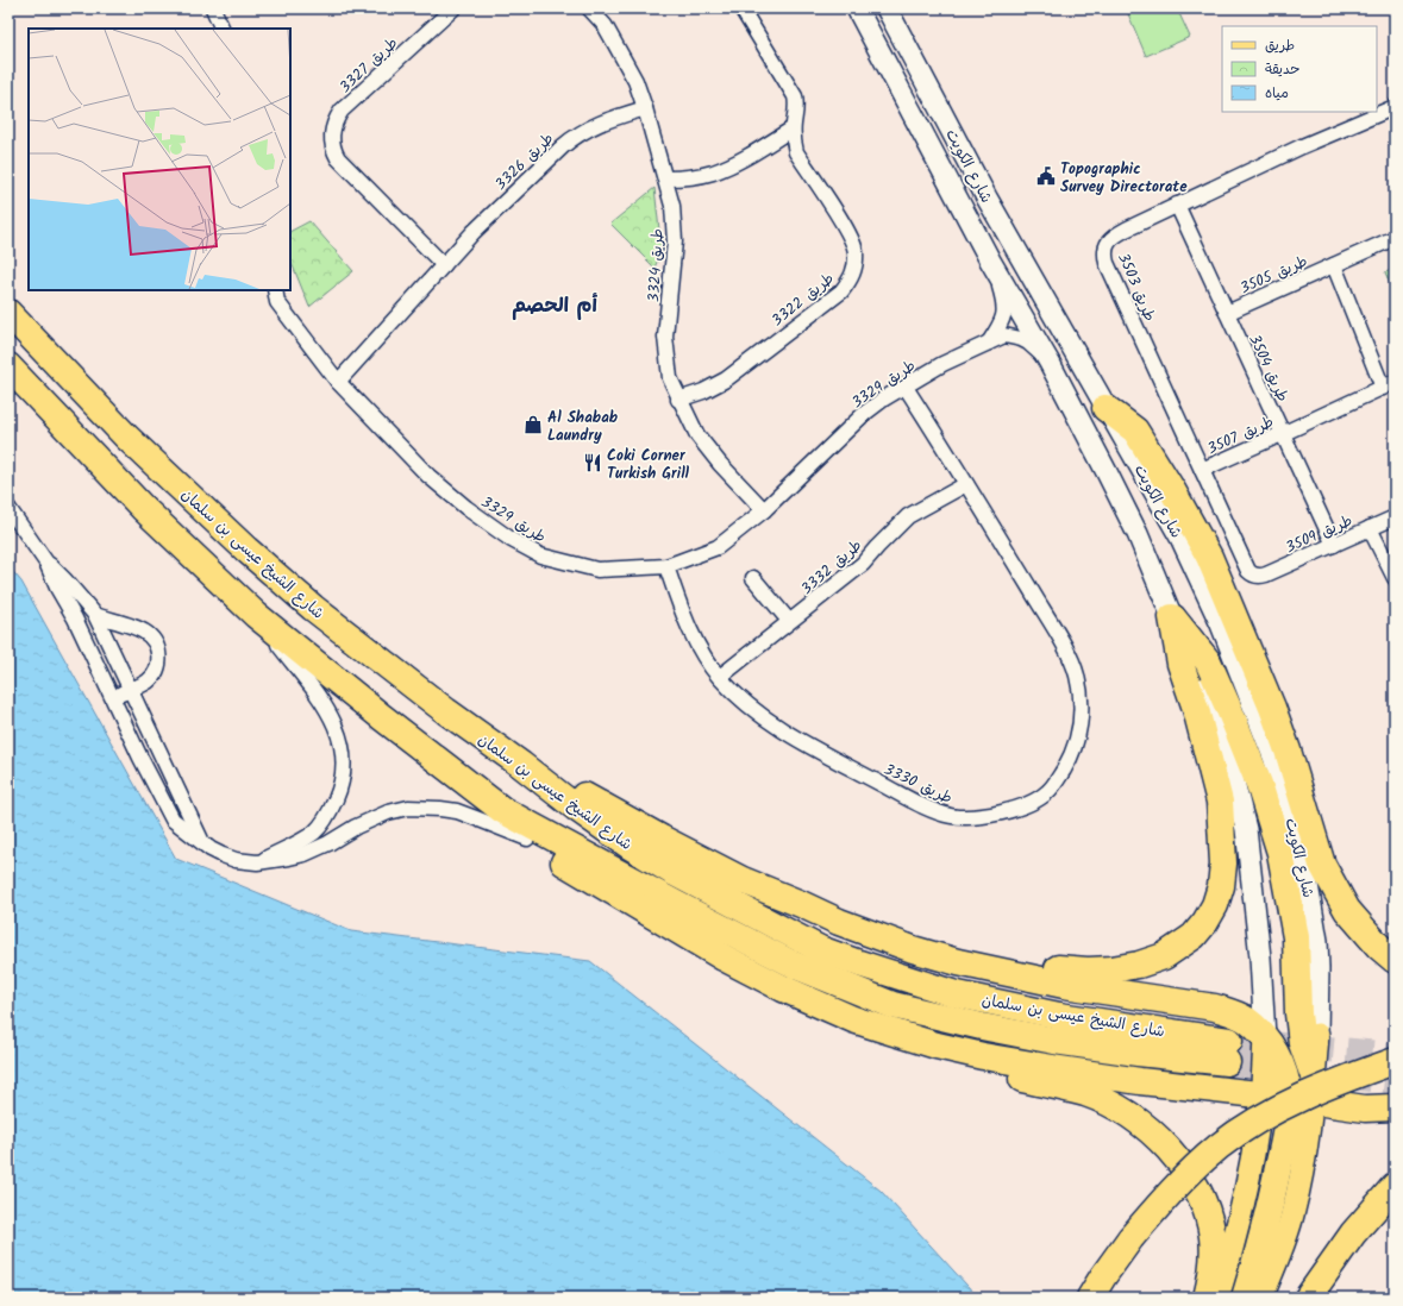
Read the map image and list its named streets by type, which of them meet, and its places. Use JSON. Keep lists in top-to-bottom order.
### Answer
{
  "streets": {
    "highway": ["شارع الشيخ عيسى بن سلمان"],
    "main road": ["شارع الكويت"],
    "street": [
      "طريق 3327",
      "طريق 3326",
      "طريق 3324",
      "طريق 3505",
      "طريق 3503",
      "طريق 3322",
      "طريق 3504",
      "طريق 3329",
      "طريق 3507",
      "طريق 3509",
      "طريق 3332",
      "طريق 3330"
    ]
  },
  "crossings": [
    ["طريق 3327", "طريق 3326"],
    ["طريق 3326", "طريق 3324"],
    ["طريق 3326", "طريق 3329"],
    ["شارع الكويت", "طريق 3329"],
    ["طريق 3324", "طريق 3322"],
    ["طريق 3324", "طريق 3329"],
    ["طريق 3505", "طريق 3504"],
    ["طريق 3503", "طريق 3504"],
    ["طريق 3503", "طريق 3507"],
    ["طريق 3503", "طريق 3509"],
    ["طريق 3504", "طريق 3507"],
    ["طريق 3504", "طريق 3509"],
    ["طريق 3329", "طريق 3330"],
    ["طريق 3332", "طريق 3330"]
  ],
  "districts": ["أم الحصم"],
  "places": {
    "public building": ["Topographic Survey Directorate"],
    "shop": ["Al Shabab Laundry"],
    "restaurant": ["Coki Corner Turkish Grill"]
  },
  "legend": ["طريق", "حديقة", "مياه"]
}
